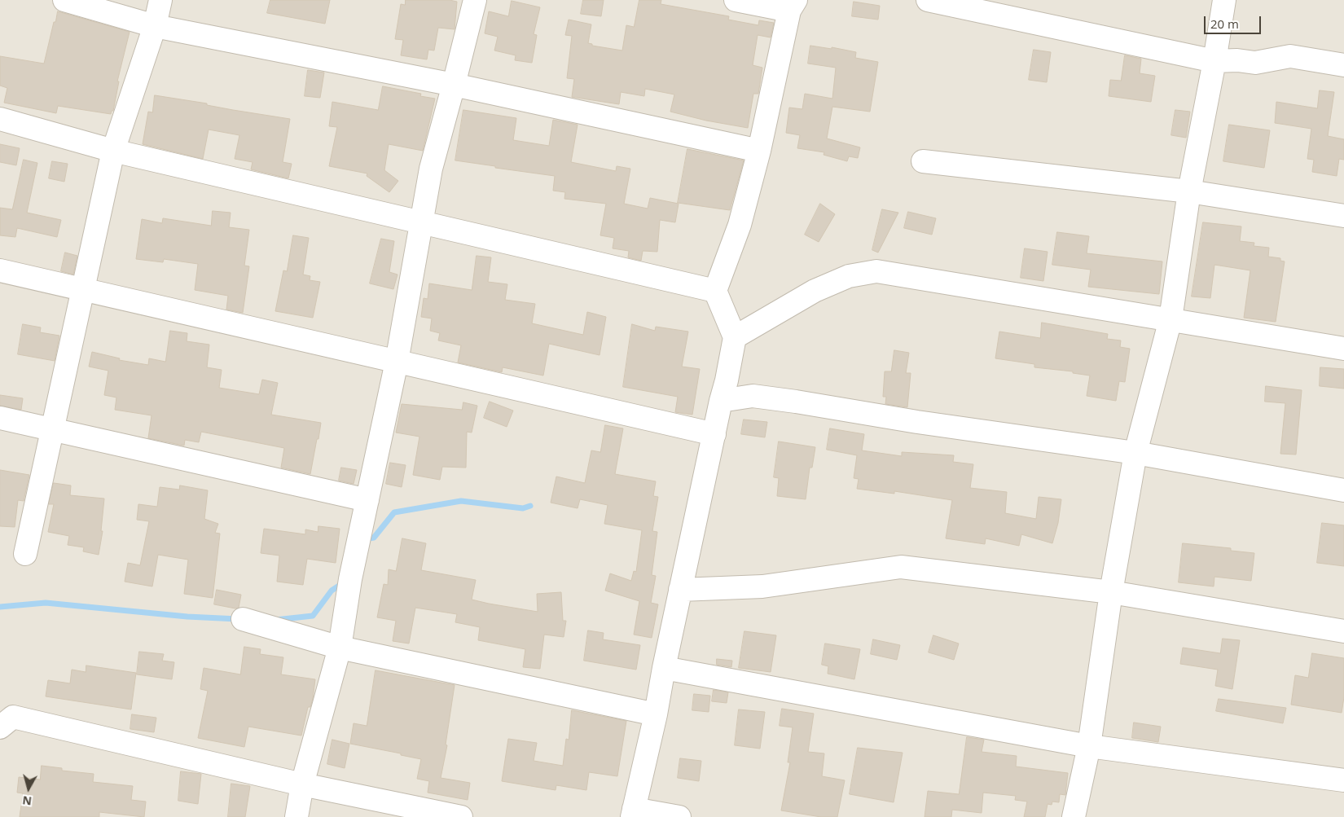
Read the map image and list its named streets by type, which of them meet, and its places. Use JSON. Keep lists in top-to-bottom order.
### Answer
{
  "scale_bar": "20 m",
  "north": "bottom"
}
